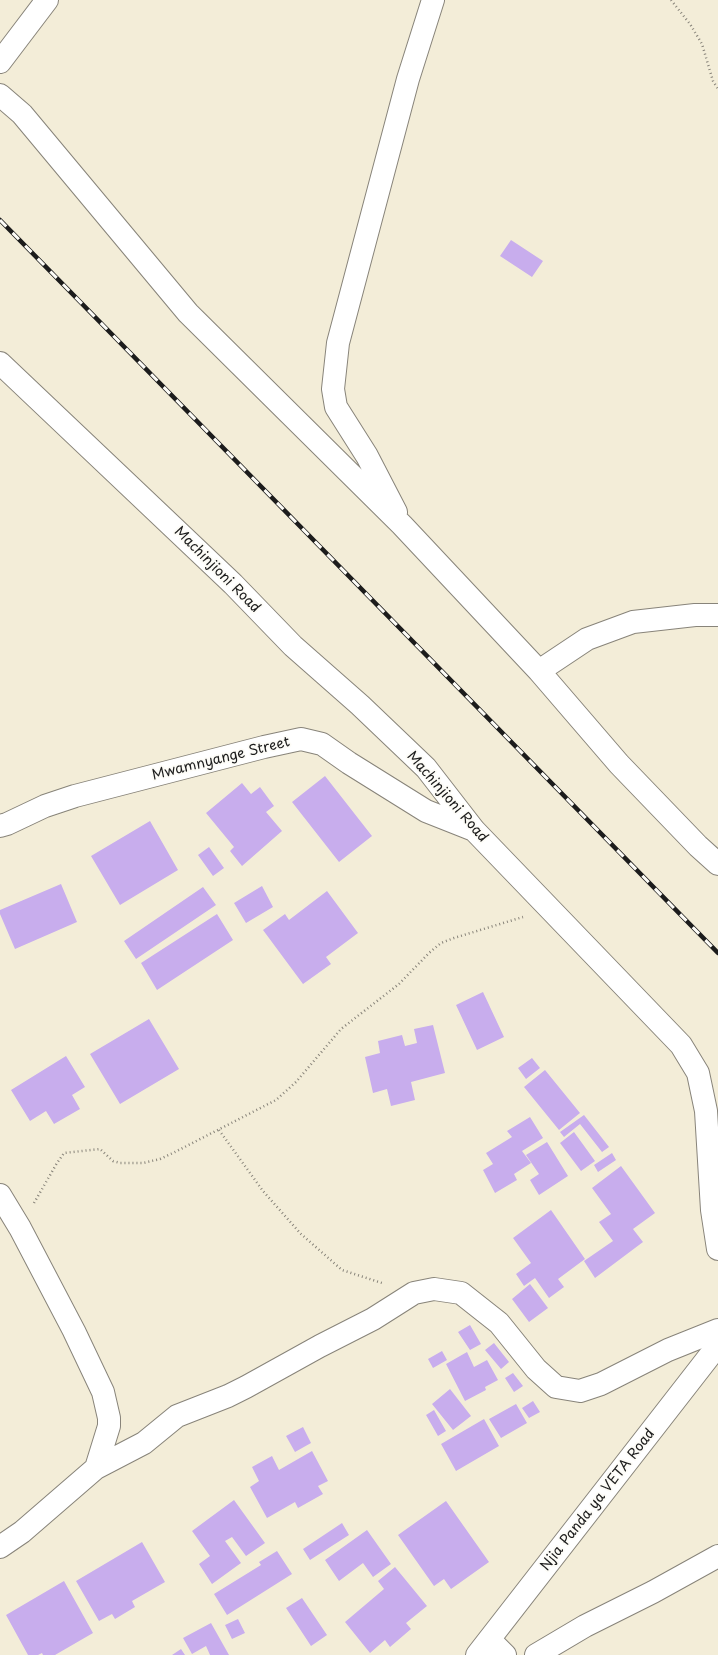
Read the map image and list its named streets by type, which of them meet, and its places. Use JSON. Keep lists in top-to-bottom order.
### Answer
{
  "streets": {
    "street": ["Machinjioni Road", "Mwamnyange Street", "Njia Panda ya VETA Road"]
  },
  "crossings": [
    ["Machinjioni Road", "Mwamnyange Street"]
  ]
}
